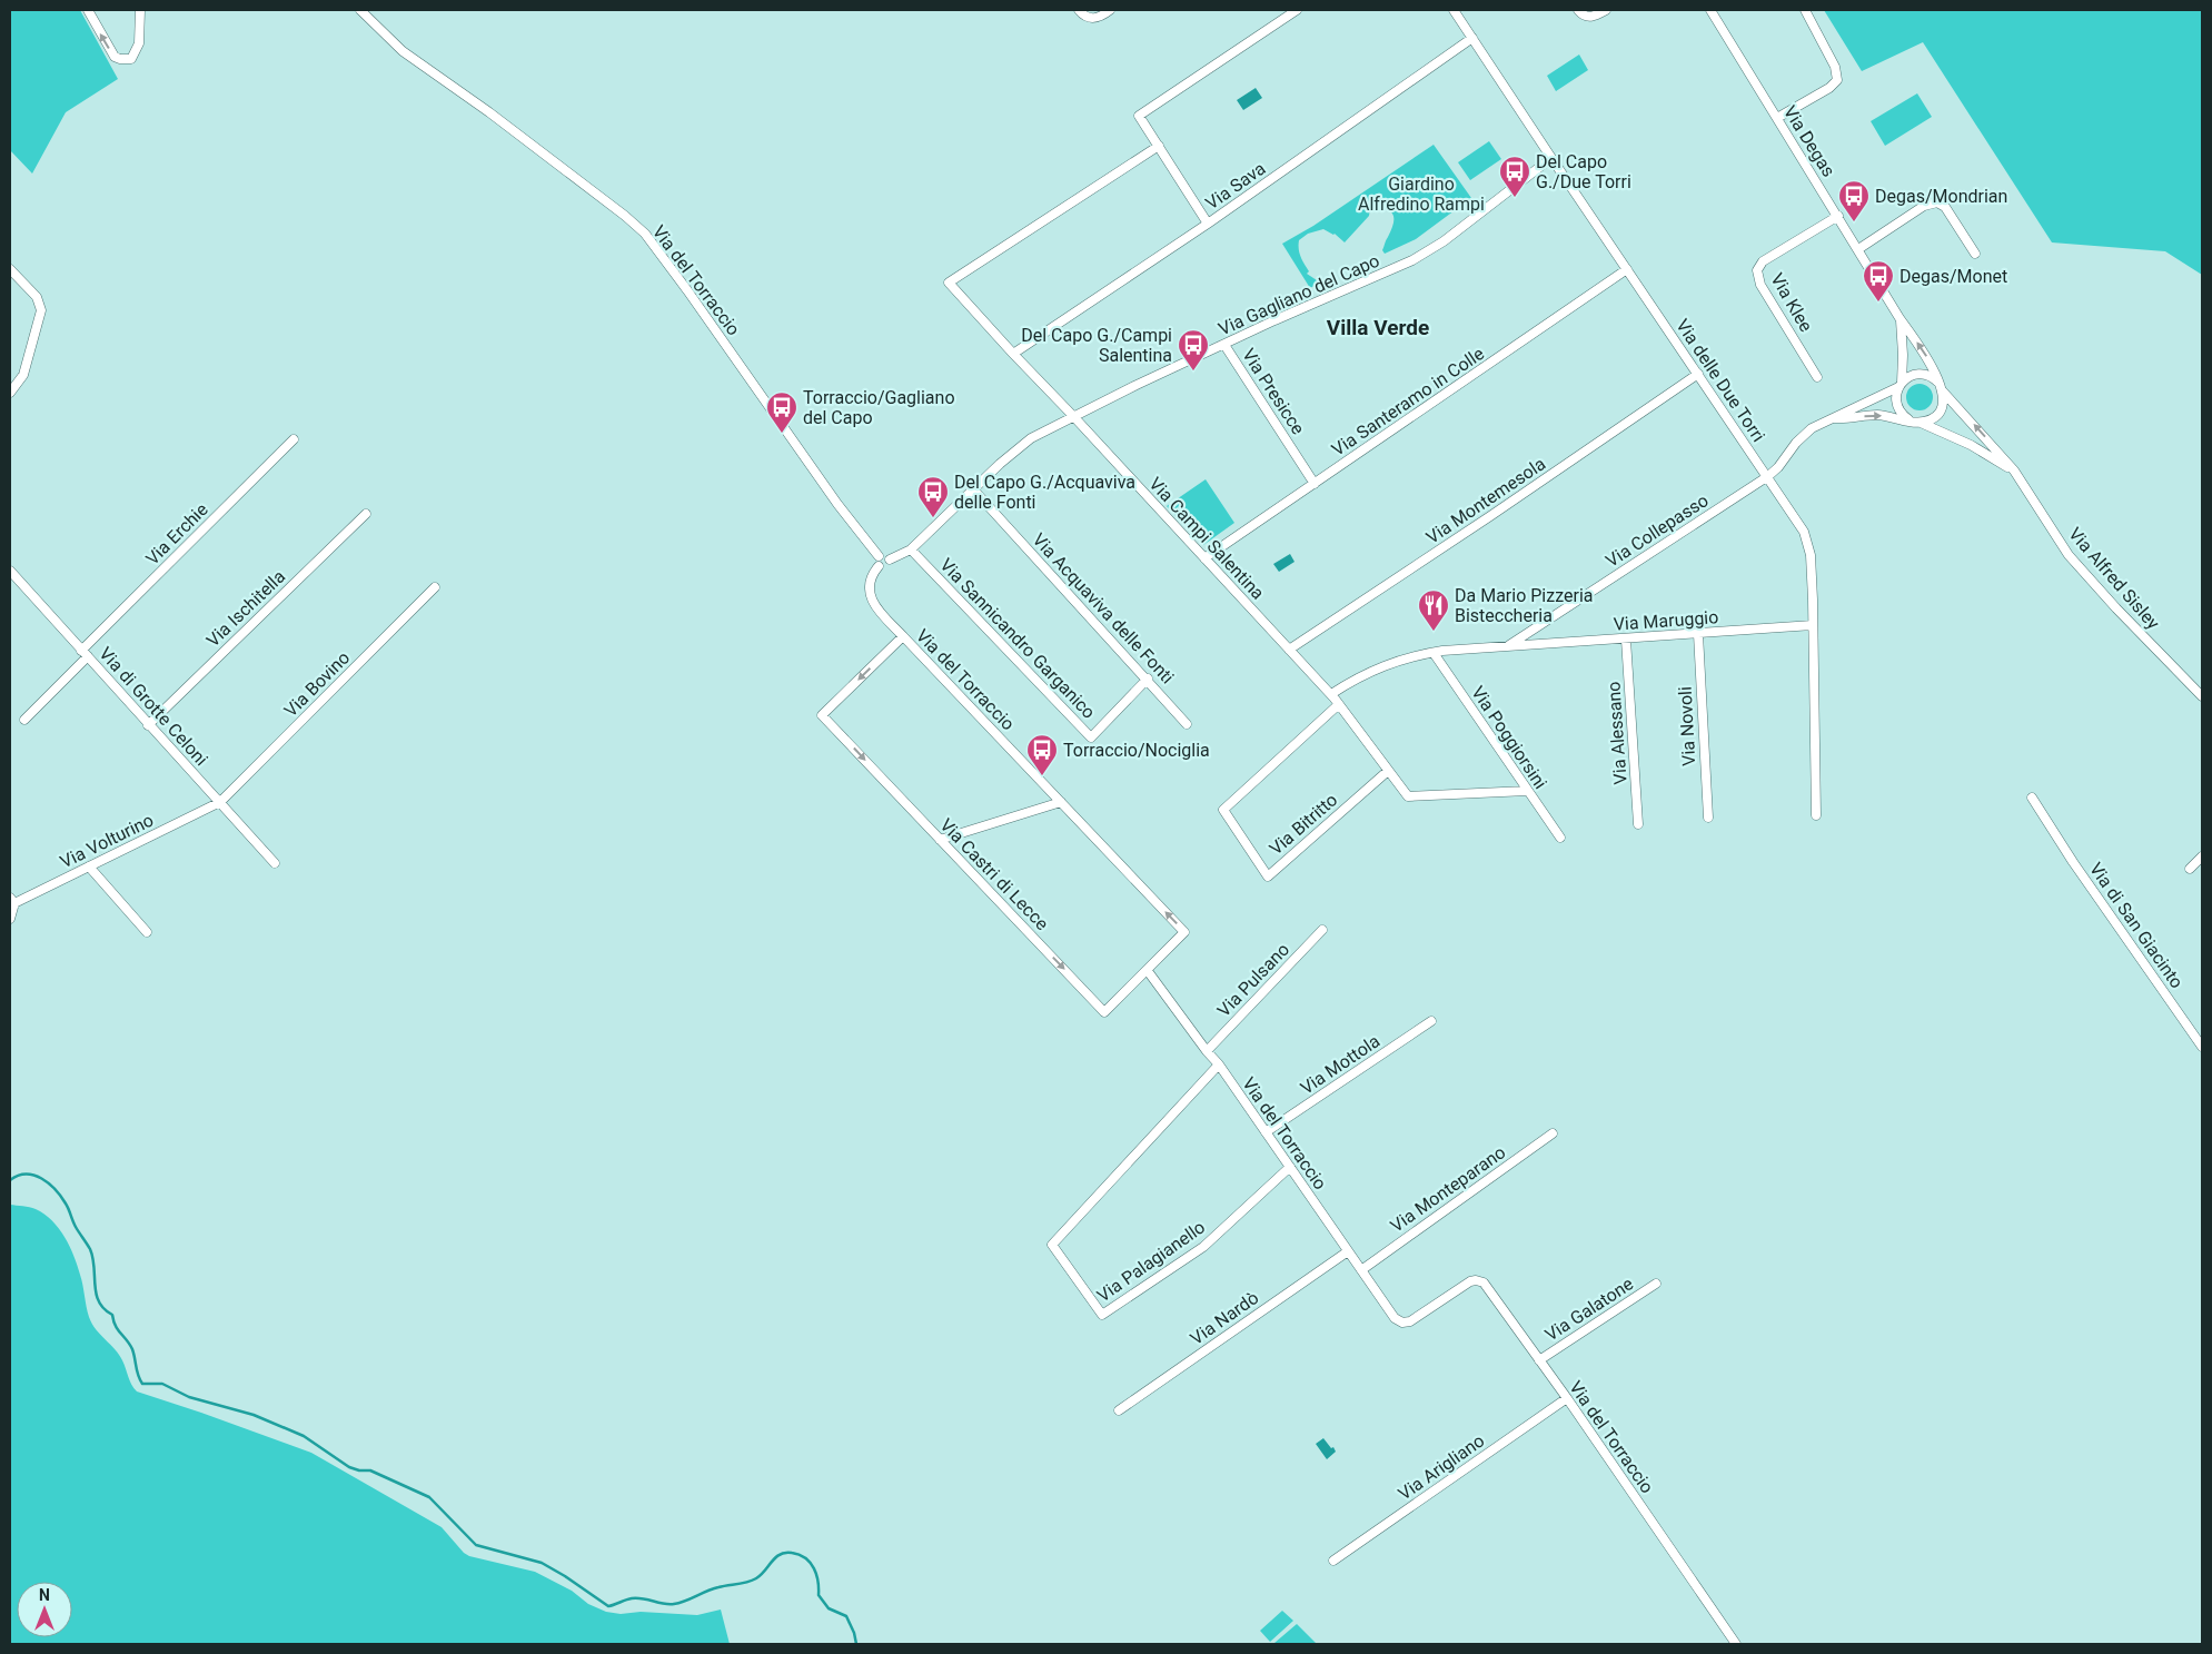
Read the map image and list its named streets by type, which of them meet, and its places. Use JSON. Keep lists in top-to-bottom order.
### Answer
{
  "streets": {
    "street": [
      "Via Degas",
      "Via Sava",
      "Via del Torraccio",
      "Via Gagliano del Capo",
      "Via Klee",
      "Via delle Due Torri",
      "Via Presicce",
      "Via Santeramo in Colle",
      "Via Montemesola",
      "Via Collepasso",
      "Via Erchie",
      "Via Campi Salentina",
      "Via Alfred Sisley",
      "Via Ischitella",
      "Via Acquaviva delle Fonti",
      "Via Maruggio",
      "Via Sannicandro Garganico",
      "Via Bovino",
      "Via di Grotte Celoni",
      "Via Novoli",
      "Via Alessano",
      "Via Poggiorsini",
      "Via Bitritto",
      "Via Volturino",
      "Via Castri di Lecce",
      "Via di San Giacinto",
      "Via Pulsano",
      "Via Mottola",
      "Via Monteparano",
      "Via Palagianello",
      "Via Galatone",
      "Via Nardò",
      "Via Arigliano"
    ]
  },
  "crossings": [
    ["Via Degas", "Via Klee"],
    ["Via Degas", "Via Alfred Sisley"],
    ["Via Sava", "Via delle Due Torri"],
    ["Via Sava", "Via Campi Salentina"],
    ["Via del Torraccio", "Via Gagliano del Capo"],
    ["Via del Torraccio", "Via Castri di Lecce"],
    ["Via del Torraccio", "Via Pulsano"],
    ["Via del Torraccio", "Via Mottola"],
    ["Via del Torraccio", "Via Monteparano"],
    ["Via del Torraccio", "Via Palagianello"],
    ["Via del Torraccio", "Via Galatone"],
    ["Via del Torraccio", "Via Nardò"],
    ["Via del Torraccio", "Via Arigliano"],
    ["Via Gagliano del Capo", "Via delle Due Torri"],
    ["Via Gagliano del Capo", "Via Presicce"],
    ["Via Gagliano del Capo", "Via Campi Salentina"],
    ["Via Gagliano del Capo", "Via Acquaviva delle Fonti"],
    ["Via Gagliano del Capo", "Via Sannicandro Garganico"],
    ["Via delle Due Torri", "Via Santeramo in Colle"],
    ["Via delle Due Torri", "Via Montemesola"],
    ["Via delle Due Torri", "Via Collepasso"],
    ["Via delle Due Torri", "Via Maruggio"],
    ["Via Presicce", "Via Santeramo in Colle"],
    ["Via Santeramo in Colle", "Via Campi Salentina"],
    ["Via Montemesola", "Via Campi Salentina"],
    ["Via Collepasso", "Via Maruggio"],
    ["Via Erchie", "Via di Grotte Celoni"],
    ["Via Campi Salentina", "Via Maruggio"],
    ["Via Campi Salentina", "Via Poggiorsini"],
    ["Via Campi Salentina", "Via Bitritto"],
    ["Via Ischitella", "Via di Grotte Celoni"],
    ["Via Acquaviva delle Fonti", "Via Sannicandro Garganico"],
    ["Via Maruggio", "Via Novoli"],
    ["Via Maruggio", "Via Alessano"],
    ["Via Maruggio", "Via Poggiorsini"],
    ["Via Bovino", "Via di Grotte Celoni"],
    ["Via Bovino", "Via Volturino"],
    ["Via di Grotte Celoni", "Via Volturino"]
  ],
  "districts": ["Villa Verde"],
  "parks": ["Giardino Alfredino Rampi"],
  "places": {
    "bus stop": [
      "Del Capo G./Due Torri",
      "Degas/Mondrian",
      "Degas/Monet",
      "Del Capo G./Campi Salentina",
      "Torraccio/Gagliano del Capo",
      "Del Capo G./Acquaviva delle Fonti",
      "Torraccio/Nociglia"
    ],
    "restaurant": ["Da Mario Pizzeria Bisteccheria"]
  },
  "north": "top"
}
